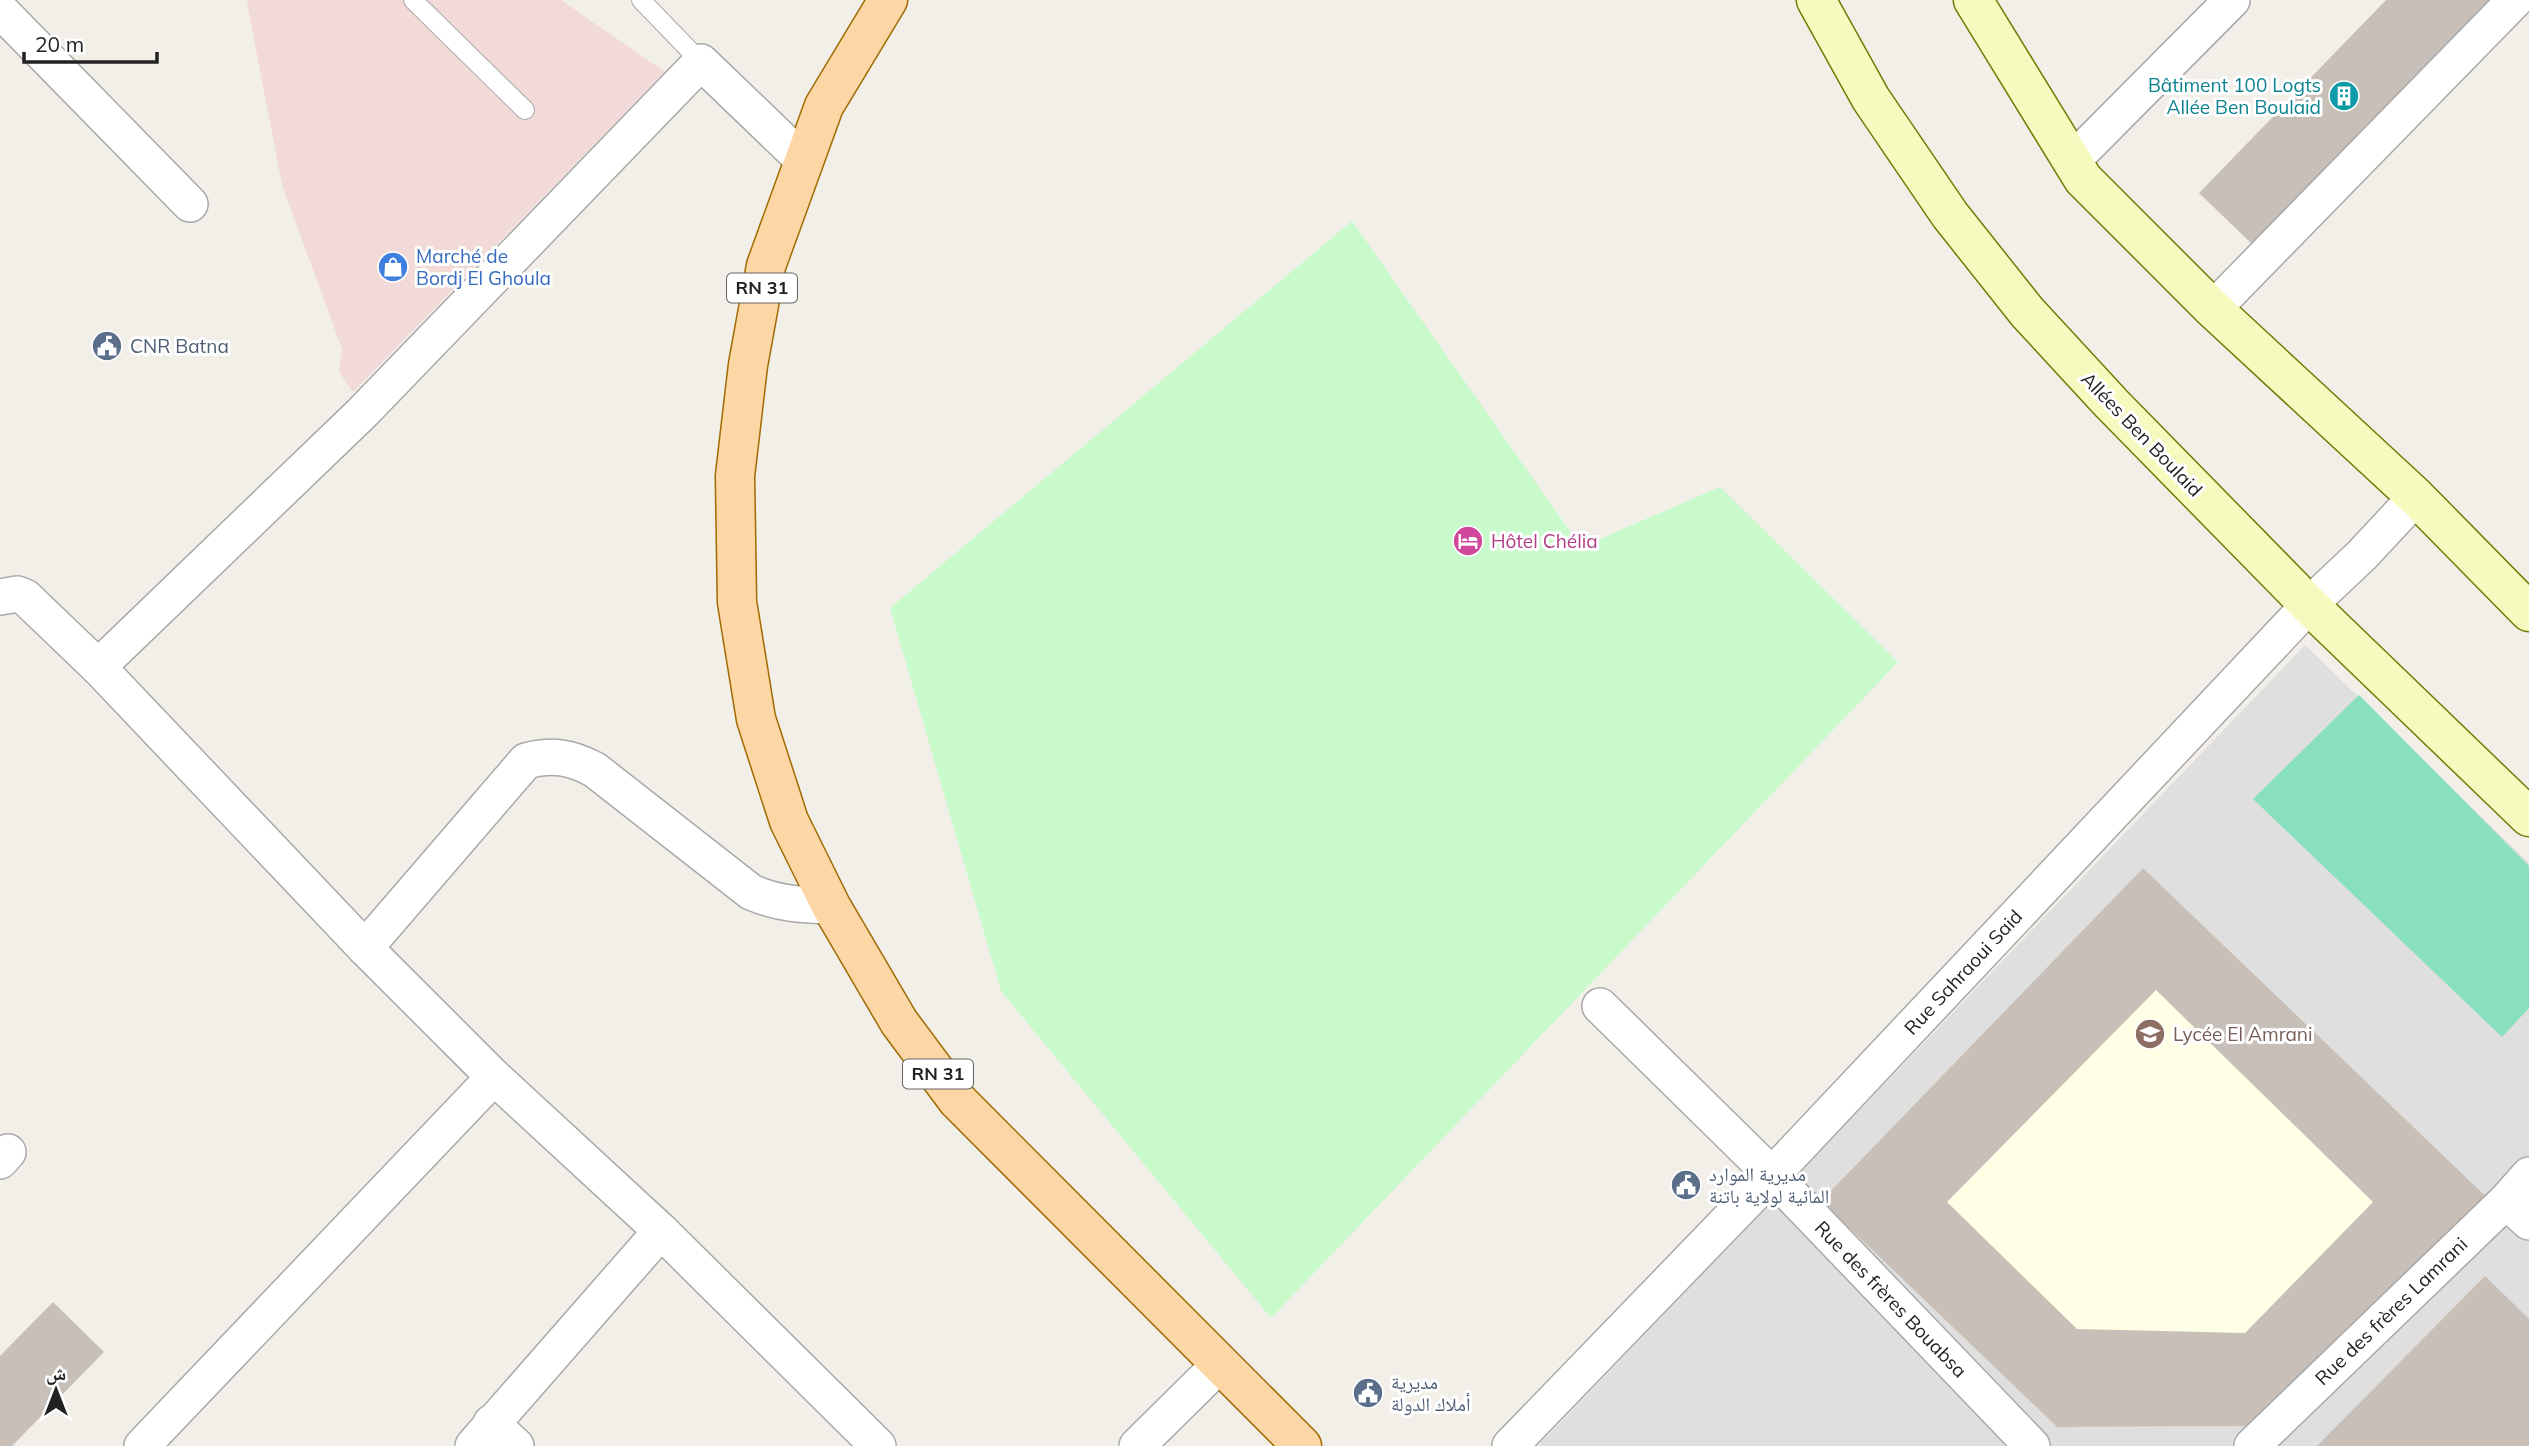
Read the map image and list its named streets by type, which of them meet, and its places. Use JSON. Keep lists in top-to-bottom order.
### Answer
{
  "streets": {
    "main road": ["RN 31", "Allées Ben Boulaid"],
    "street": ["Rue Sahraoui Said", "Rue des frères Bouabsa", "Rue des frères Lamrani"]
  },
  "crossings": [
    ["Allées Ben Boulaid", "Rue Sahraoui Said"],
    ["Rue Sahraoui Said", "Rue des frères Bouabsa"]
  ],
  "places": {
    "building": ["Bâtiment 100 Logts Allée Ben Boulaid"],
    "shop": ["Marché de Bordj El Ghoula"],
    "public building": ["CNR Batna", "مديرية الموارد المائية لولاية باتنة", "مديرية أملاك الدولة"],
    "hotel": ["Hôtel Chélia"],
    "school or university": ["Lycée El Amrani"]
  },
  "scale_bar": "20 m",
  "north": "top"
}
